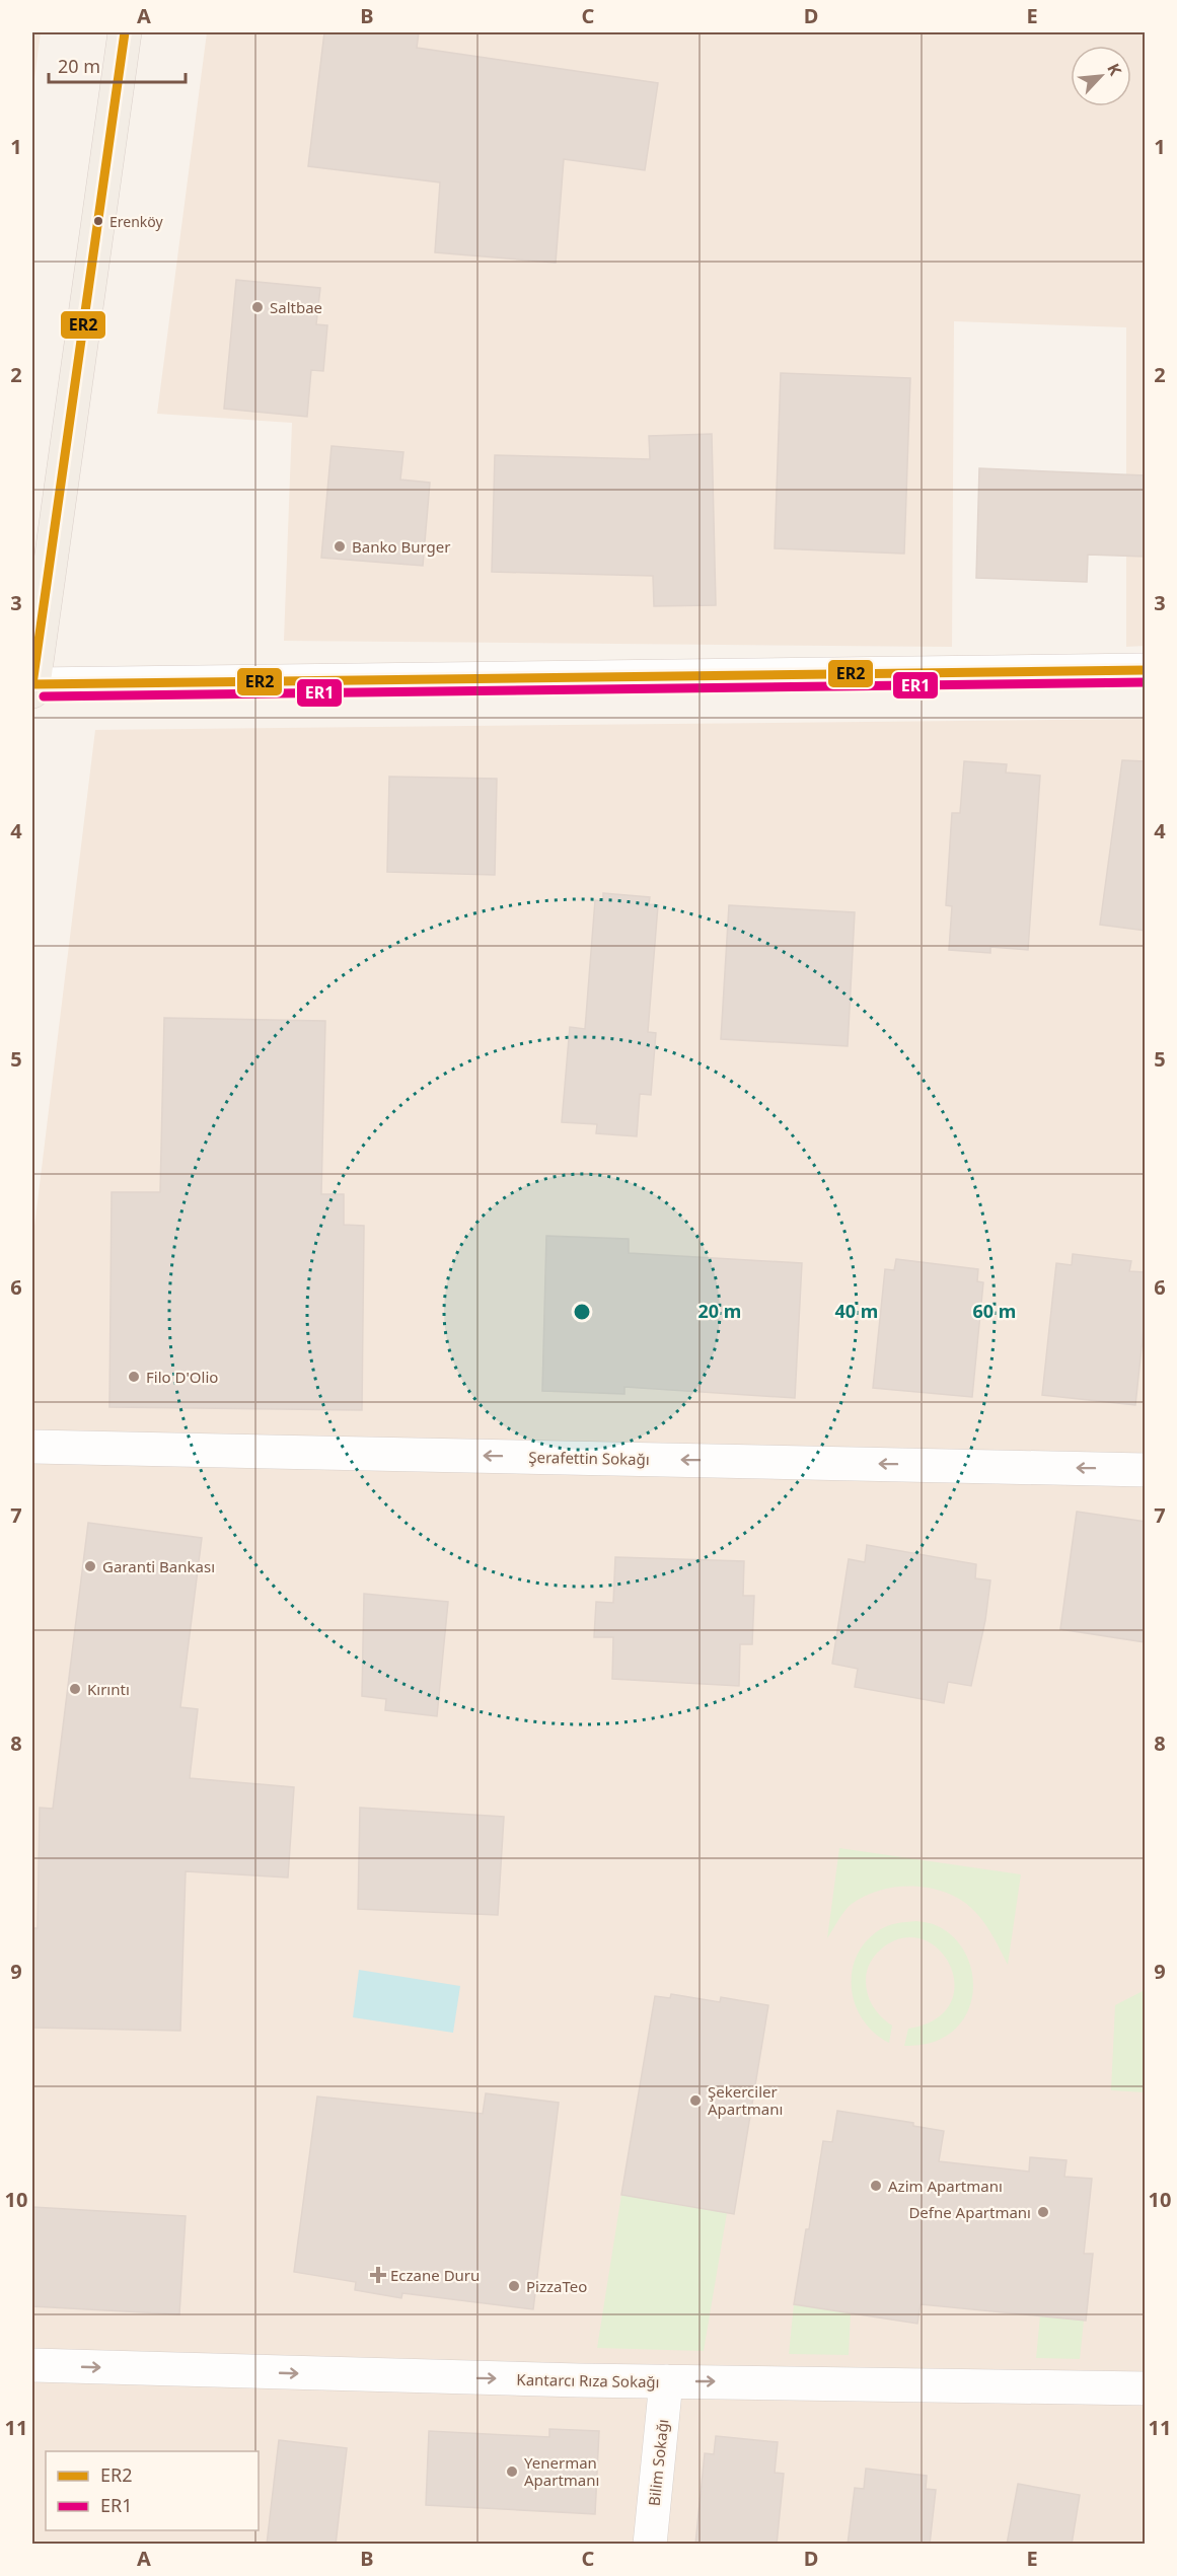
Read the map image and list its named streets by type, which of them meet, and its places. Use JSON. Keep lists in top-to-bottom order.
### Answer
{
  "streets": {
    "street": ["Şerafettin Sokağı", "Kantarcı Rıza Sokağı", "Bilim Sokağı"]
  },
  "crossings": [
    ["Kantarcı Rıza Sokağı", "Bilim Sokağı"]
  ],
  "one_way": ["Şerafettin Sokağı", "Kantarcı Rıza Sokağı"],
  "places": {
    "other": [
      "Erenköy",
      "Saltbae",
      "Banko Burger",
      "Filo D'Olio",
      "Garanti Bankası",
      "Kırıntı",
      "Şekerciler Apartmanı",
      "Azim Apartmanı",
      "Defne Apartmanı",
      "PizzaTeo",
      "Yenerman Apartmanı"
    ],
    "health": ["Eczane Duru"]
  },
  "lines": ["transit line ER2", "transit line ER1"],
  "legend": ["ER2", "ER1"],
  "scale_bar": "20 m",
  "north": "top right",
  "grid": {
    "columns": [
      "A",
      "B",
      "C",
      "D",
      "E"
    ],
    "rows": [
      "1",
      "2",
      "3",
      "4",
      "5",
      "6",
      "7",
      "8",
      "9",
      "10",
      "11"
    ]
  },
  "rings": ["20 m", "40 m", "60 m"]
}
